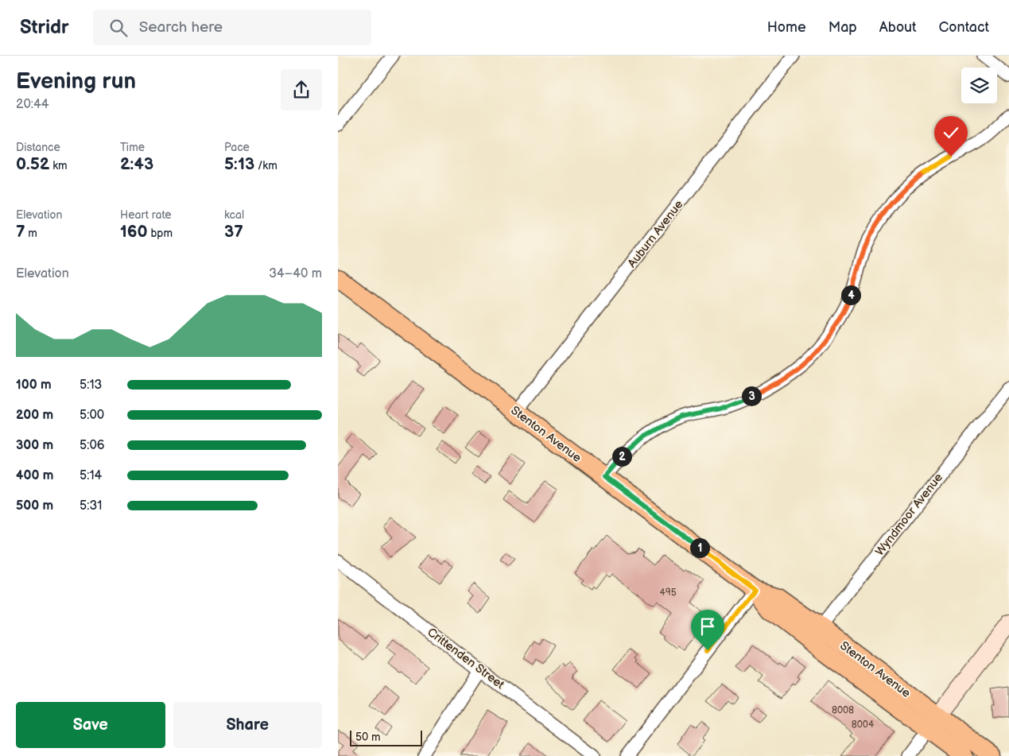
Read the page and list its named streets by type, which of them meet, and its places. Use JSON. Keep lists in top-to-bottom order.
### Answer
{
  "streets": {
    "main road": ["Stenton Avenue"],
    "street": ["Auburn Avenue", "Wyndmoor Avenue", "Crittenden Street"]
  },
  "crossings": [
    ["Auburn Avenue", "Stenton Avenue"],
    ["Stenton Avenue", "Wyndmoor Avenue"]
  ],
  "house_numbers": ["495", "8008", "8004"],
  "scale_bar": "50 m",
  "page": {
    "header": "Stridr",
    "search": "Search here",
    "nav": [
      "Home",
      "Map",
      "About",
      "Contact"
    ],
    "heading": ["Evening run", "20:44"],
    "stats": [
      ["Distance", "0.52 km"],
      ["Time", "2:43"],
      ["Pace", "5:13 /km"],
      ["Elevation", "7 m"],
      ["Heart rate", "160 bpm"],
      ["kcal", "37"]
    ],
    "chart": ["Elevation", "34–40 m"],
    "pins": [
      "4",
      "3",
      "2",
      "1"
    ],
    "list": [
      {
        "name": "100 m",
        "note": "5:13"
      },
      {
        "name": "200 m",
        "note": "5:00"
      },
      {
        "name": "300 m",
        "note": "5:06"
      },
      {
        "name": "400 m",
        "note": "5:14"
      },
      {
        "name": "500 m",
        "note": "5:31"
      }
    ],
    "buttons": ["Save", "Share"],
    "scale": "50 m"
  }
}
